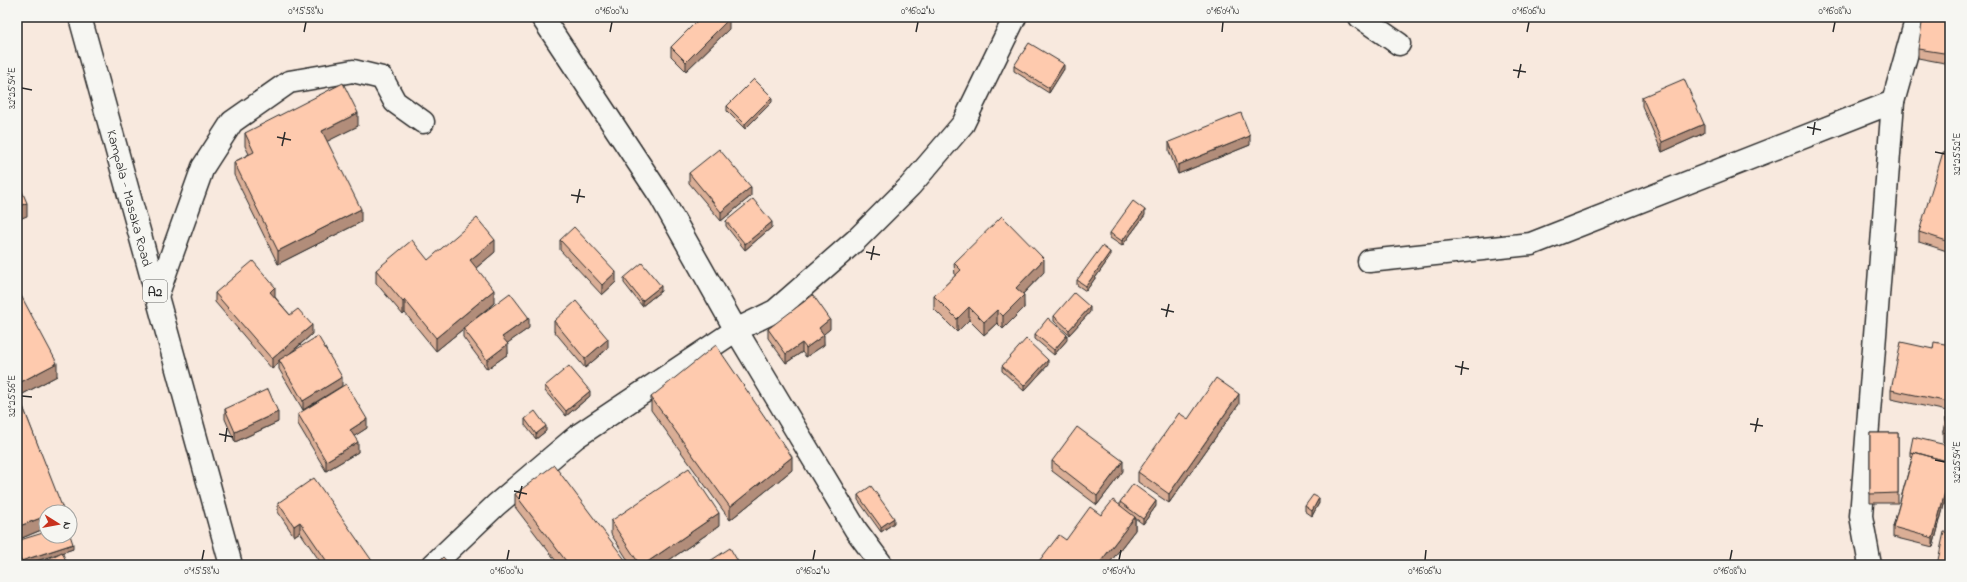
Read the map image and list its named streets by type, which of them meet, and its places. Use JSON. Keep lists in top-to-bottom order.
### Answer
{
  "streets": {
    "street": ["Kampala - Masaka Road", "A2"]
  },
  "north": "right",
  "coordinates": [
    "0°15'58\"N",
    "0°16'00\"N",
    "0°16'02\"N",
    "0°16'04\"N",
    "0°16'06\"N",
    "0°16'08\"N",
    "32°25'54\"E",
    "32°25'52\"E",
    "32°25'56\"E"
  ]
}
